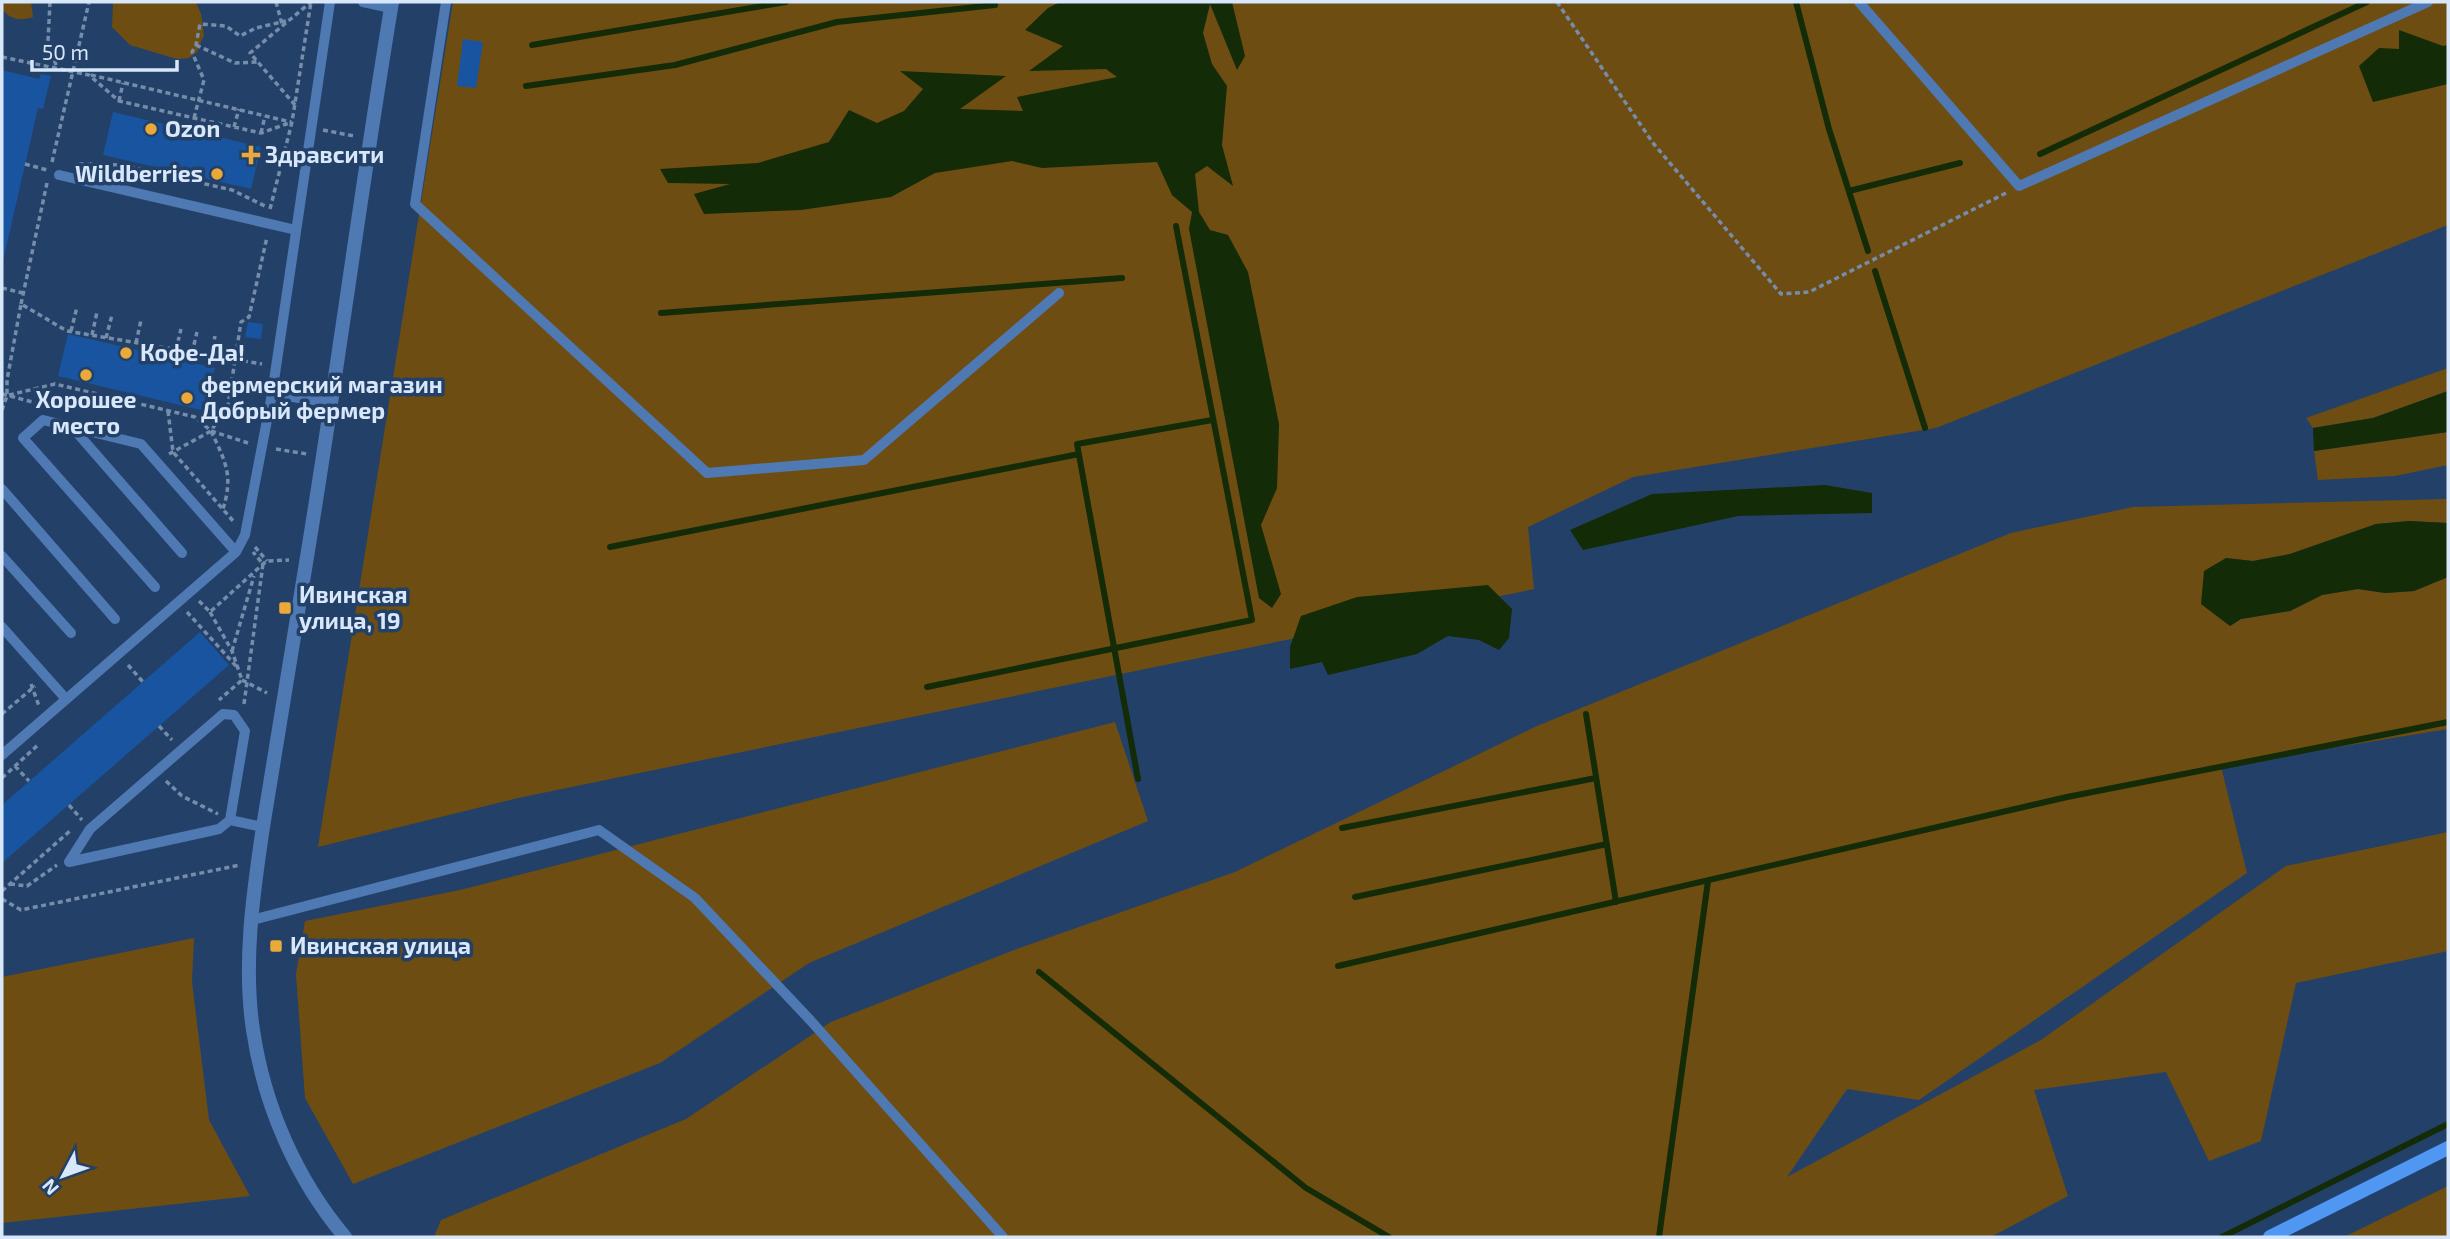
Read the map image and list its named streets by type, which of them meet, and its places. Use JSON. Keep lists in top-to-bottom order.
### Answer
{
  "places": {
    "other": [
      "Ozon",
      "Wildberries",
      "Кофе-Да!",
      "Хорошее место",
      "фермерский магазин Добрый фермер"
    ],
    "health": ["Здравсити"],
    "transit": ["Ивинская улица, 19", "Ивинская улица"]
  },
  "scale_bar": "50 m",
  "north": "bottom left"
}
